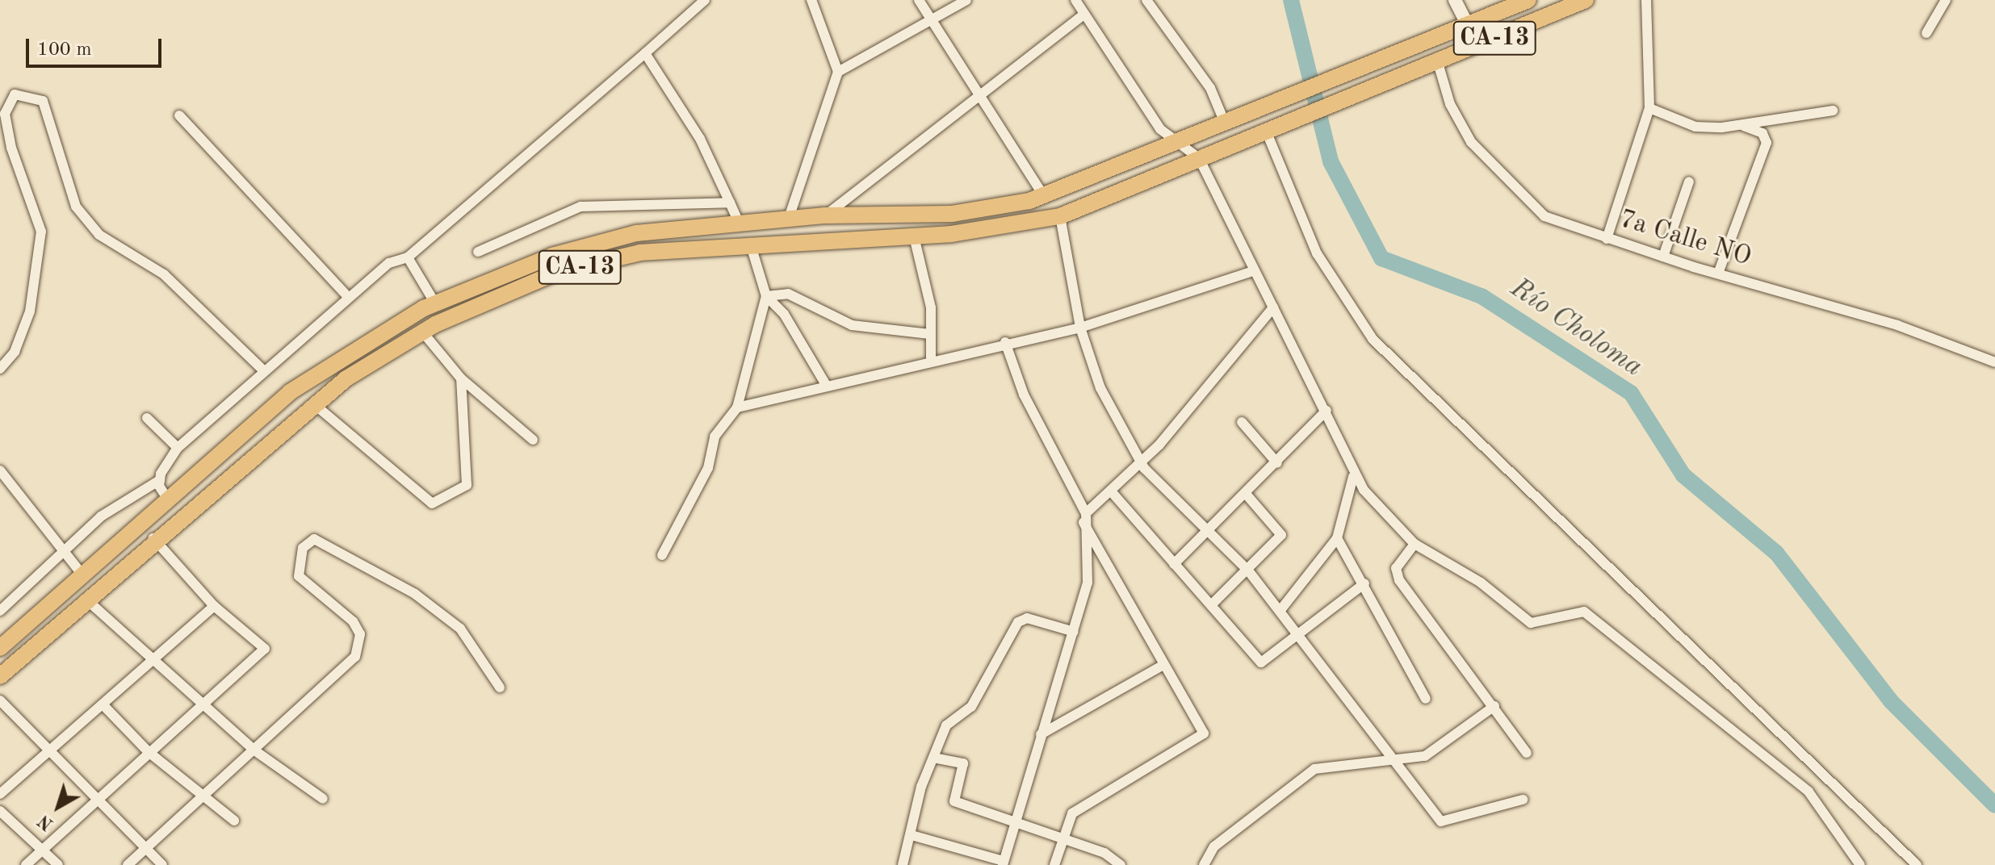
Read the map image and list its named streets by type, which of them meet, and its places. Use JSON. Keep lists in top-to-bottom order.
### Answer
{
  "streets": {
    "highway": ["CA-13"],
    "street": ["7a Calle NO"]
  },
  "crossings": [
    ["CA-13", "7a Calle NO"]
  ],
  "water": ["Río Choloma"],
  "scale_bar": "100 m",
  "north": "bottom left"
}
